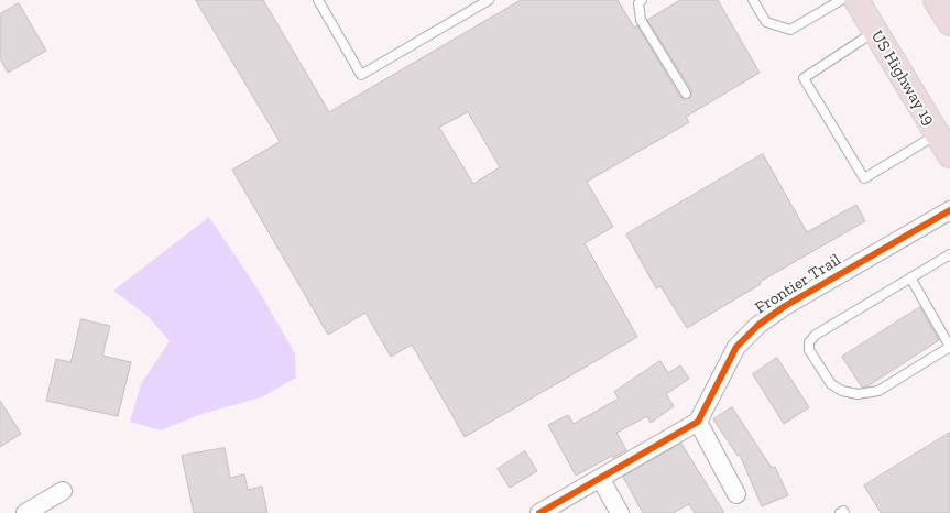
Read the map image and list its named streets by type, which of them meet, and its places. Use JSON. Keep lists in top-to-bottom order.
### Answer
{
  "streets": {
    "highway": ["US Highway 19"],
    "street": ["Frontier Trail"]
  }
}
